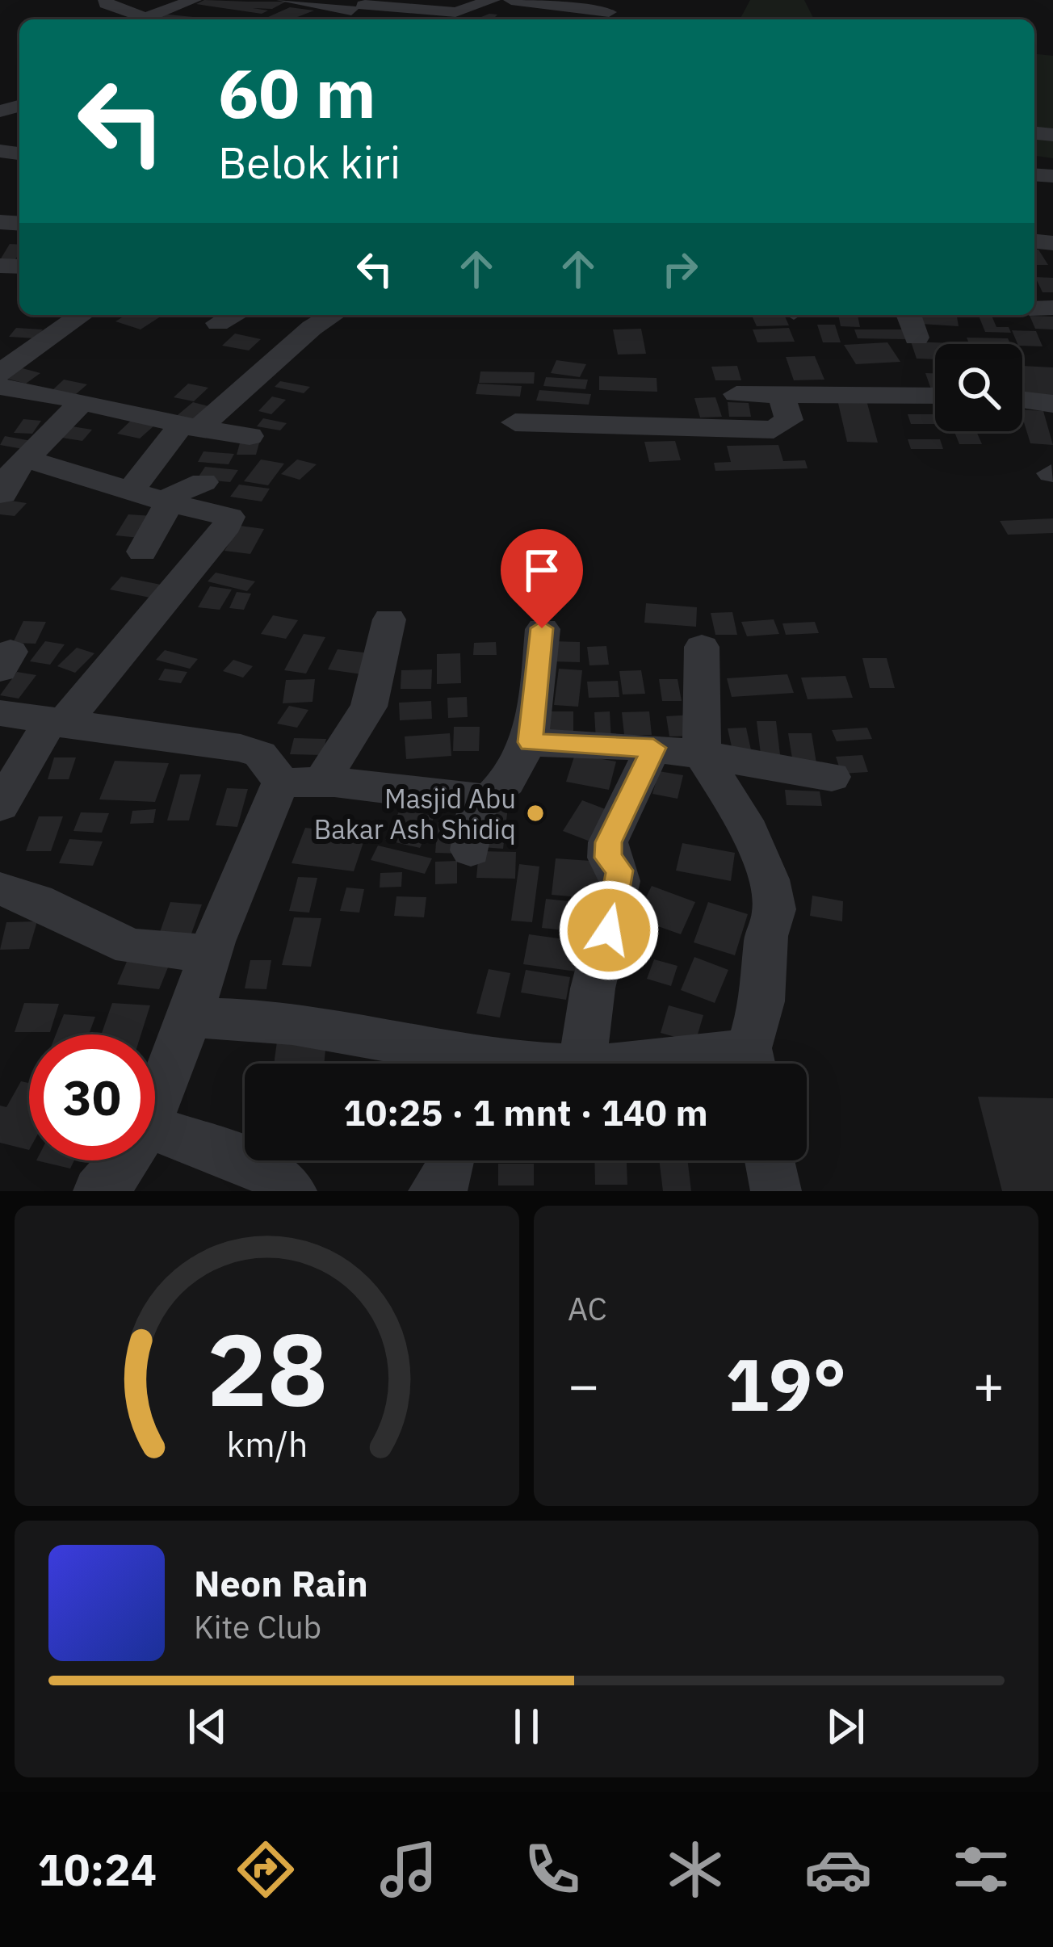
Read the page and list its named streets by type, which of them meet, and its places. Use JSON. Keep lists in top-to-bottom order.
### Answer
{
  "places": ["Masjid Abu Bakar Ash Shidiq"],
  "page": {
    "turn": ["60 m", "Belok kiri"],
    "limit": "30",
    "trip": "10:25 · 1 mnt · 140 m",
    "tile": "AC",
    "heat": ["−", "19°", "+"],
    "song": ["Neon Rain", "Kite Club"],
    "tabs": "10:24",
    "gauge": ["28", "km/h"]
  }
}
